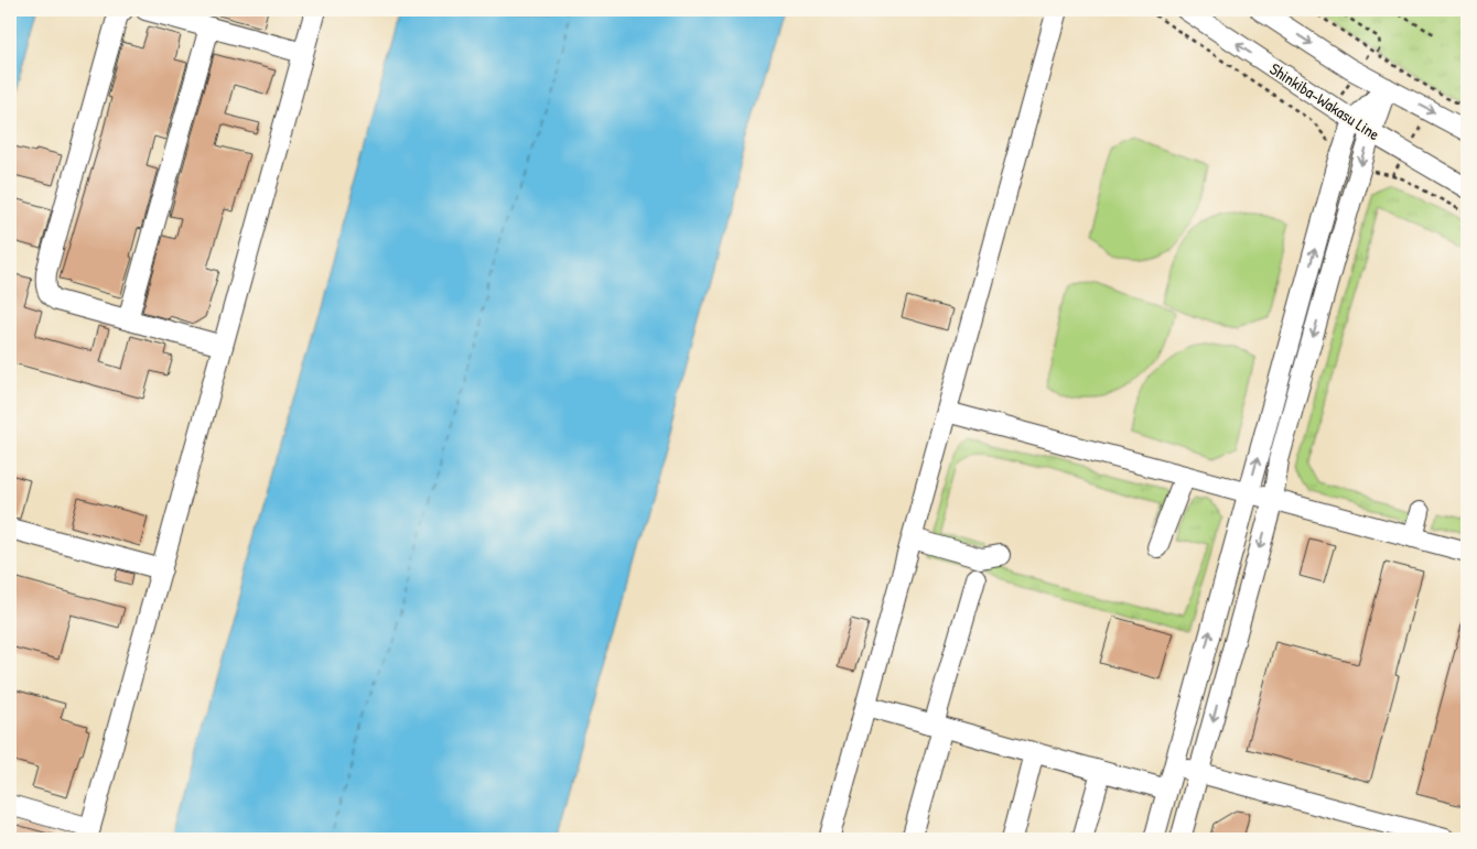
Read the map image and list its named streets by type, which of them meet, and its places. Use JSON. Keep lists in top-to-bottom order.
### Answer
{
  "streets": {
    "street": ["Shinkiba-Wakasu Line"]
  }
}
